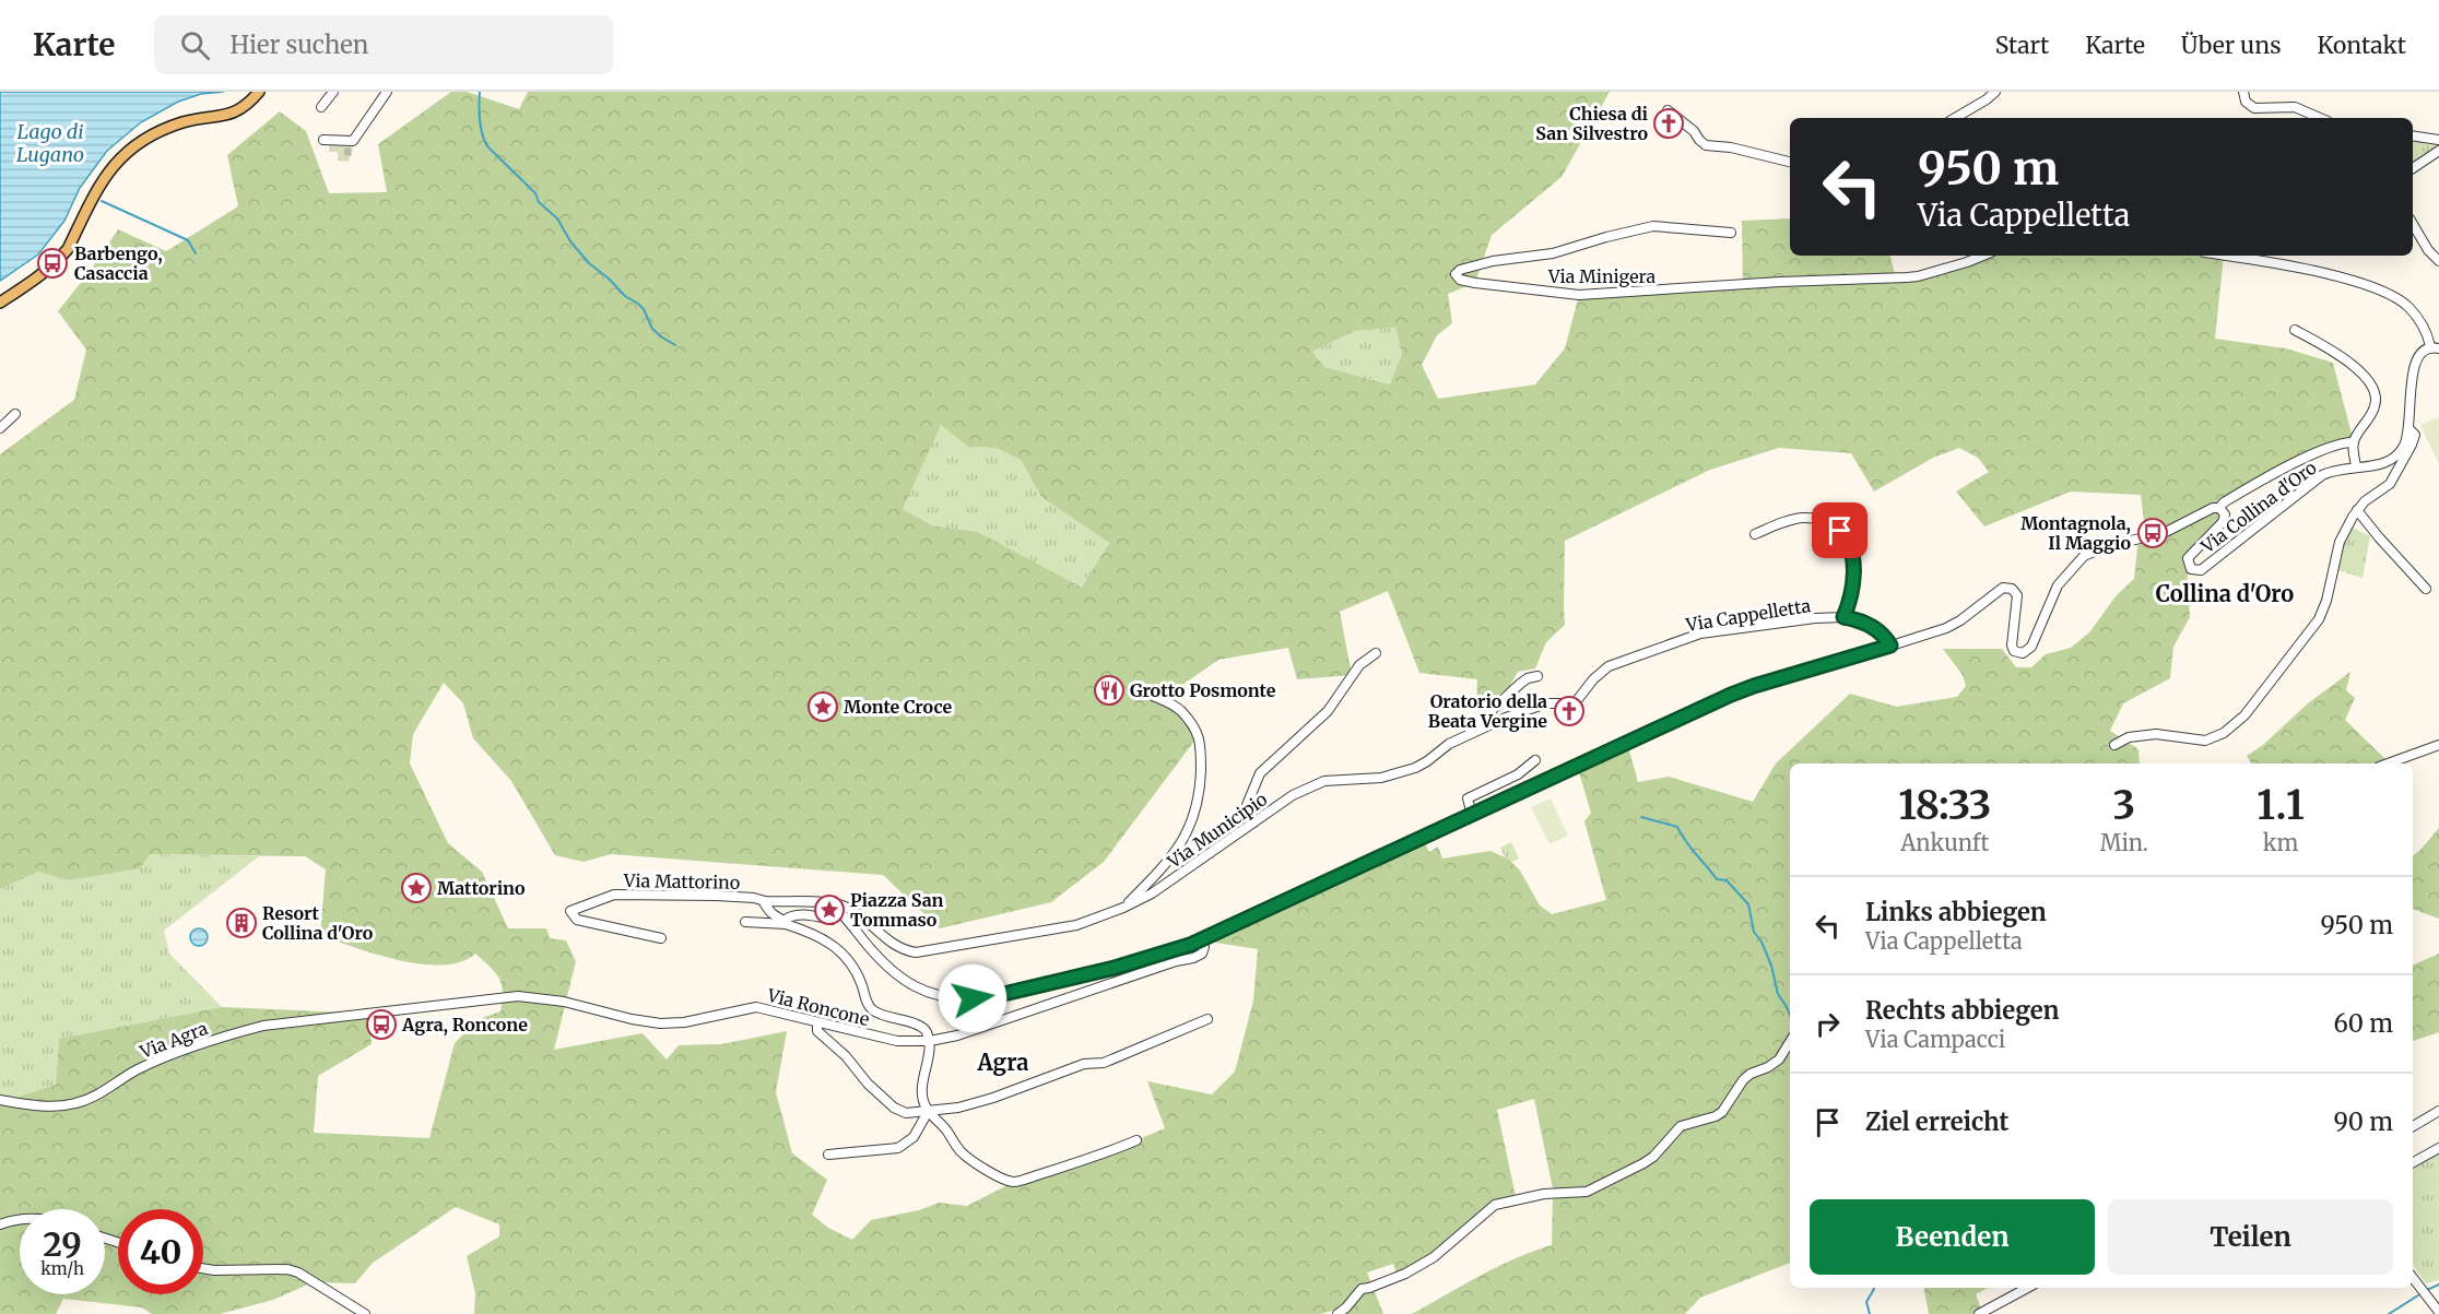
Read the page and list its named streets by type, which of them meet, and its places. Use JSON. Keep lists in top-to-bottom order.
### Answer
{
  "streets": {
    "street": [
      "Via Minigera",
      "Via Collina d'Oro",
      "Via Cappelletta",
      "Via Municipio",
      "Via Mattorino",
      "Via Roncone",
      "Via Agra"
    ]
  },
  "crossings": [
    ["Via Collina d'Oro", "Via Cappelletta"],
    ["Via Collina d'Oro", "Via Municipio"],
    ["Via Collina d'Oro", "Via Mattorino"],
    ["Via Collina d'Oro", "Via Roncone"],
    ["Via Cappelletta", "Via Municipio"],
    ["Via Municipio", "Via Mattorino"],
    ["Via Roncone", "Via Agra"]
  ],
  "districts": ["Collina d'Oro", "Agra"],
  "water": ["Lago di Lugano"],
  "places": {
    "church": ["Chiesa di San Silvestro", "Oratorio della Beata Vergine"],
    "bus stop": ["Barbengo, Casaccia", "Montagnola, Il Maggio", "Agra, Roncone"],
    "restaurant": ["Grotto Posmonte"],
    "place": ["Monte Croce", "Mattorino", "Piazza San Tommaso"],
    "building": ["Resort Collina d'Oro"]
  },
  "page": {
    "header": "Karte",
    "search": "Hier suchen",
    "nav": [
      "Start",
      "Karte",
      "Über uns",
      "Kontakt"
    ],
    "turn": ["950 m", "Via Cappelletta"],
    "eta": [
      "18:33",
      "Ankunft",
      "3",
      "Min.",
      "1.1",
      "km"
    ],
    "list": [
      {
        "name": "Links abbiegen",
        "note": "Via Cappelletta",
        "value": "950 m"
      },
      {
        "name": "Rechts abbiegen",
        "note": "Via Campacci",
        "value": "60 m"
      },
      {
        "name": "Ziel erreicht",
        "value": "90 m"
      }
    ],
    "buttons": ["Beenden", "Teilen"],
    "speed": "29 km/h",
    "limit": "40"
  }
}
